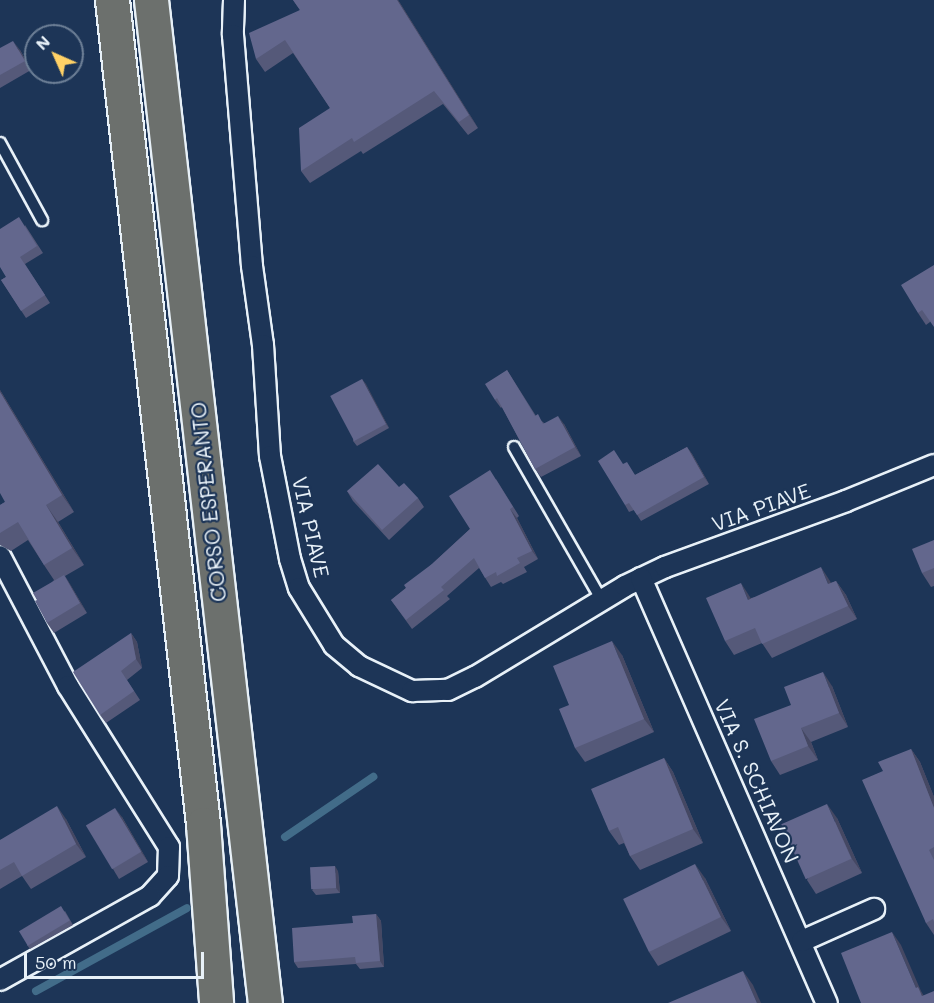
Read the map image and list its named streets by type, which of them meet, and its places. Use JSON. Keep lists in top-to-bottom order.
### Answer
{
  "streets": {
    "highway": ["CORSO ESPERANTO"],
    "street": ["VIA PIAVE", "VIA S. SCHIAVON"]
  },
  "crossings": [
    ["VIA PIAVE", "VIA S. SCHIAVON"]
  ],
  "scale_bar": "50 m",
  "north": "top left"
}
